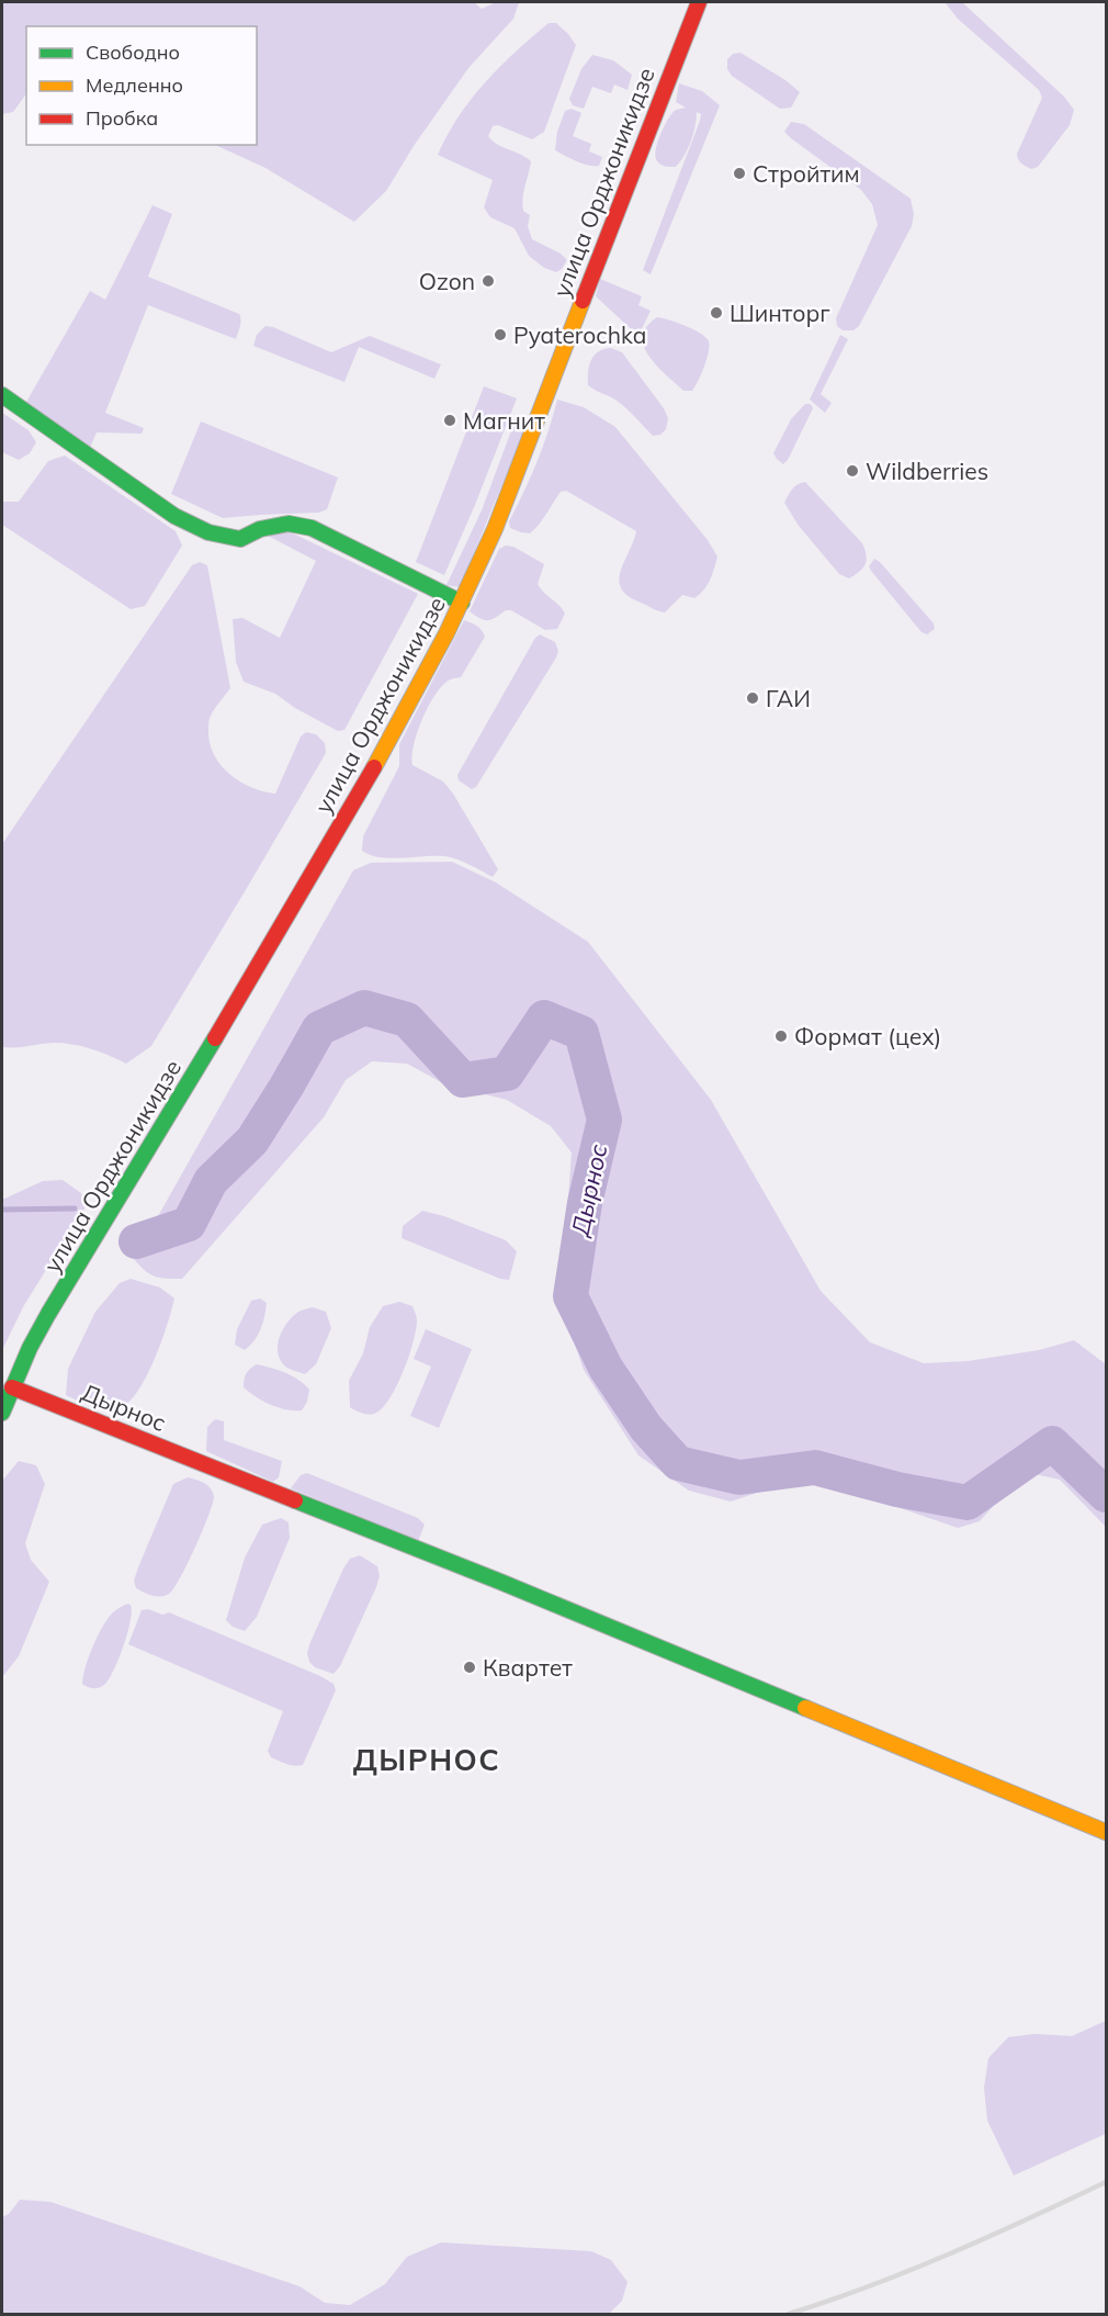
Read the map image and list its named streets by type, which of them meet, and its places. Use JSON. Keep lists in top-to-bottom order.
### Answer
{
  "streets": {
    "street": ["улица Орджоникидзе", "Дырнос"]
  },
  "crossings": [
    ["улица Орджоникидзе", "Дырнос"]
  ],
  "districts": ["ДЫРНОС"],
  "water": ["Дырнос"],
  "places": [
    "Стройтим",
    "Ozon",
    "Шинторг",
    "Pyaterochka",
    "Магнит",
    "Wildberries",
    "ГАИ",
    "Формат (цех)",
    "Квартет"
  ],
  "legend": ["Свободно", "Медленно", "Пробка"]
}
